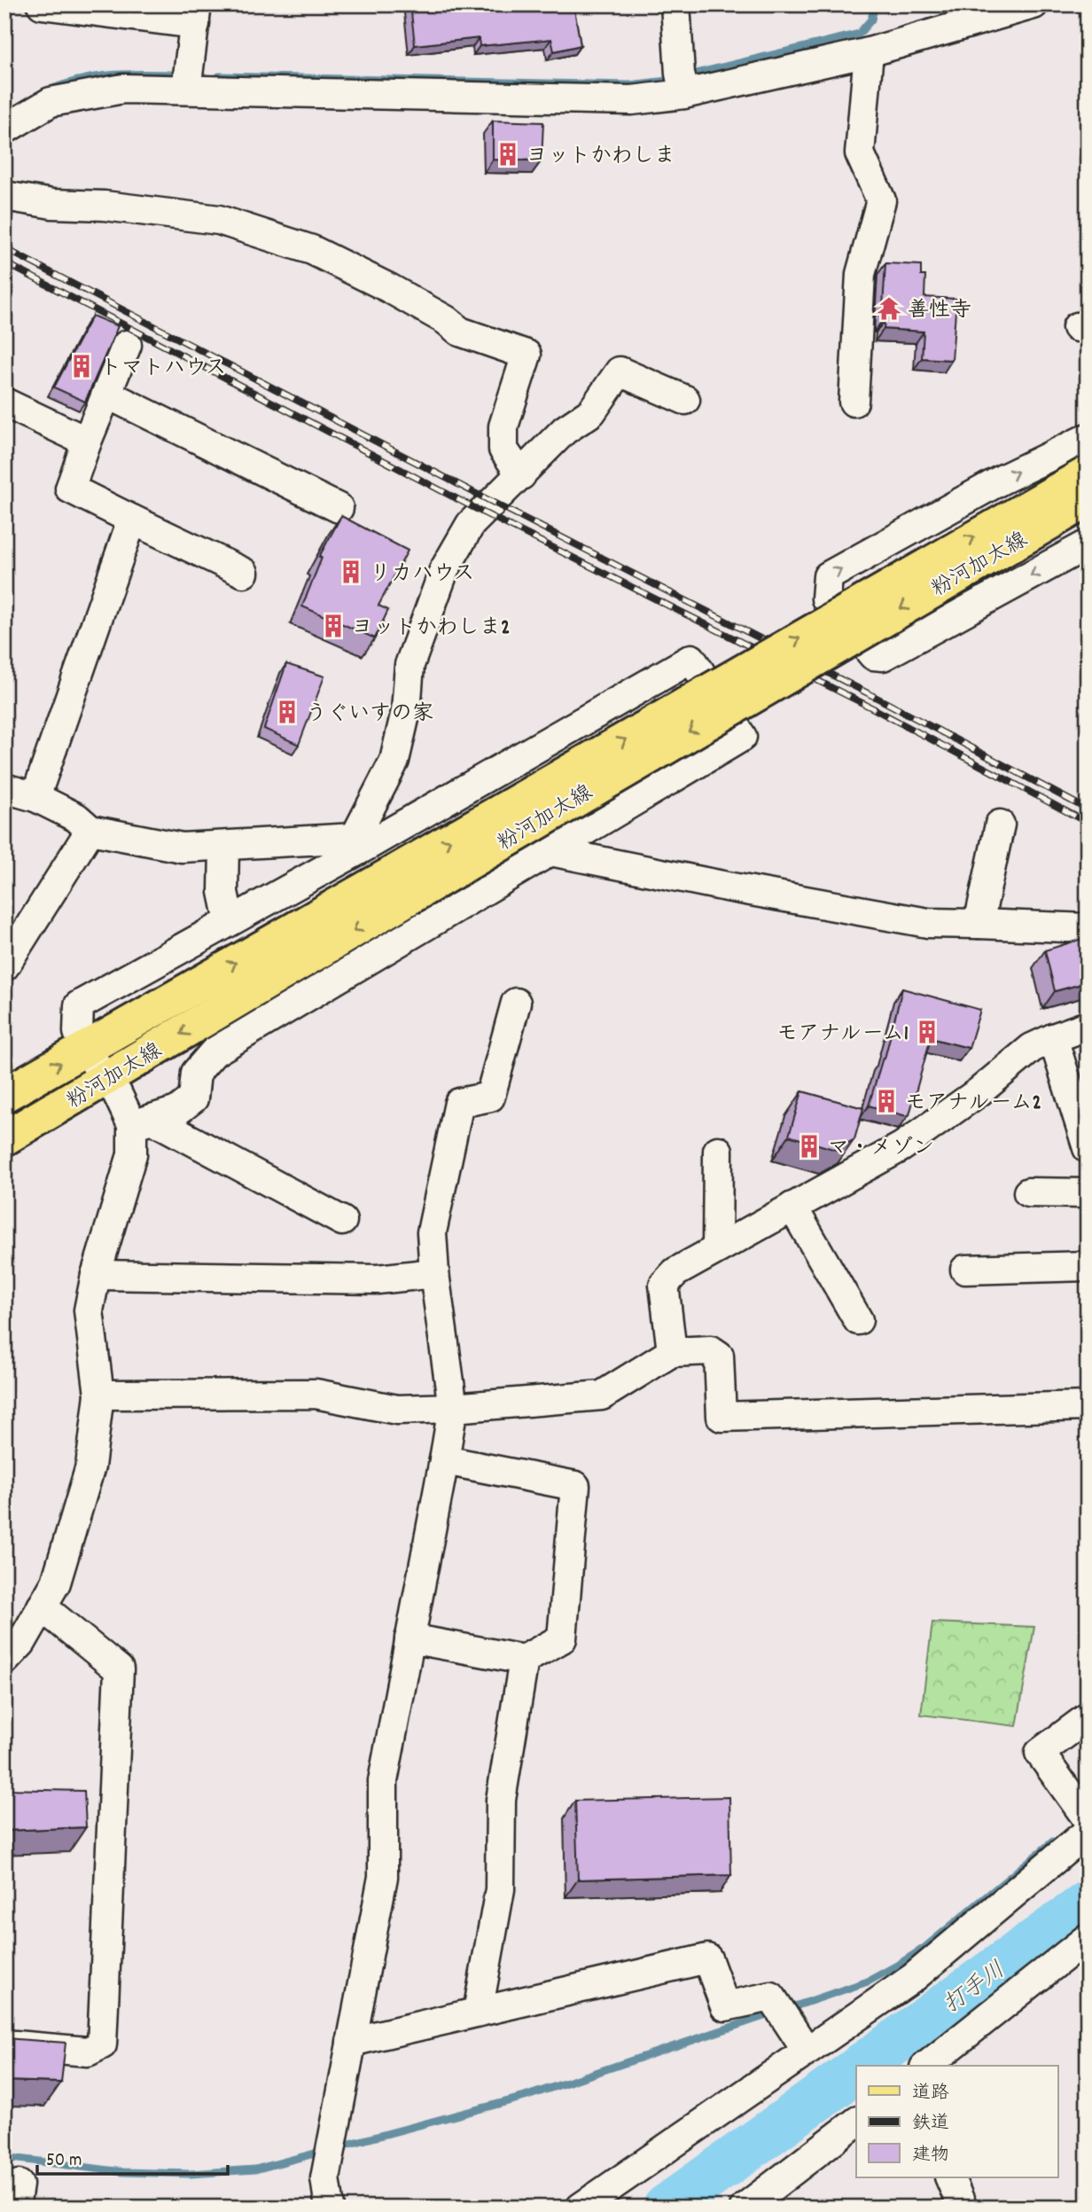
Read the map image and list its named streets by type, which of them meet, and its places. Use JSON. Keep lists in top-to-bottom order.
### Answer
{
  "streets": {
    "main road": ["粉河加太線"]
  },
  "water": ["打手川"],
  "places": {
    "building": [
      "ヨットかわしま",
      "トマトハウス",
      "リカハウス",
      "ヨットかわしま2",
      "うぐいすの家",
      "モアナルーム1",
      "モアナルーム2",
      "マ・メゾン"
    ],
    "temple": ["善性寺"]
  },
  "legend": ["道路", "鉄道", "建物"],
  "scale_bar": "50 m"
}
